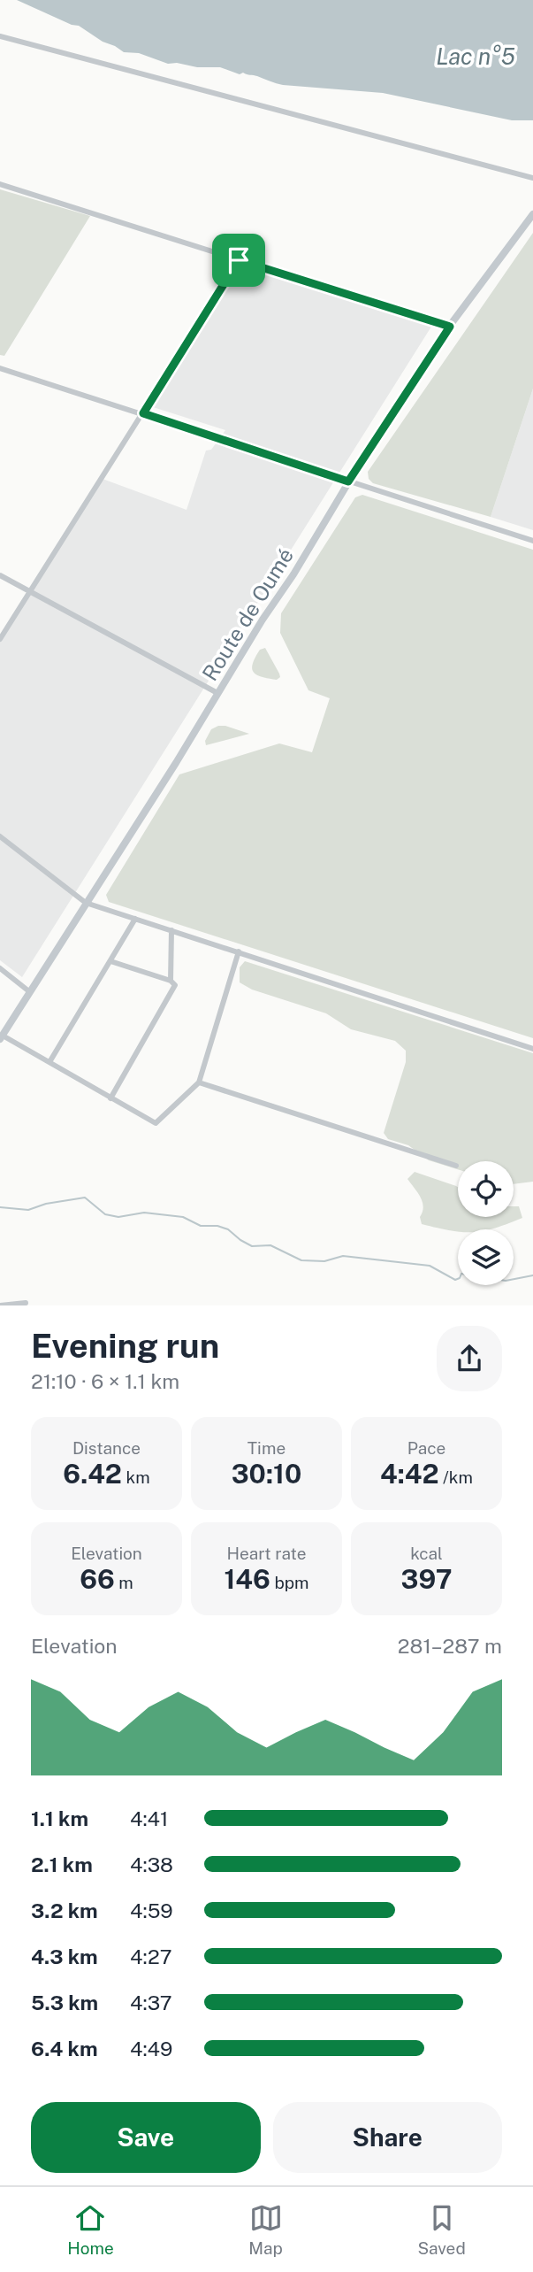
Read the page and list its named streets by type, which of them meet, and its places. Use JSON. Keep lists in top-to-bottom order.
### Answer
{
  "streets": {
    "main road": ["Route de Oumé"]
  },
  "water": ["Lac n°5"],
  "page": {
    "heading": ["Evening run", "21:10 · 6 × 1.1 km"],
    "stats": [
      ["Distance", "6.42 km"],
      ["Time", "30:10"],
      ["Pace", "4:42 /km"],
      ["Elevation", "66 m"],
      ["Heart rate", "146 bpm"],
      ["kcal", "397"]
    ],
    "chart": ["Elevation", "281–287 m"],
    "list": [
      {
        "name": "1.1 km",
        "note": "4:41"
      },
      {
        "name": "2.1 km",
        "note": "4:38"
      },
      {
        "name": "3.2 km",
        "note": "4:59"
      },
      {
        "name": "4.3 km",
        "note": "4:27"
      },
      {
        "name": "5.3 km",
        "note": "4:37"
      },
      {
        "name": "6.4 km",
        "note": "4:49"
      }
    ],
    "buttons": ["Save", "Share"],
    "tabs": ["Home", "Map", "Saved"]
  }
}
